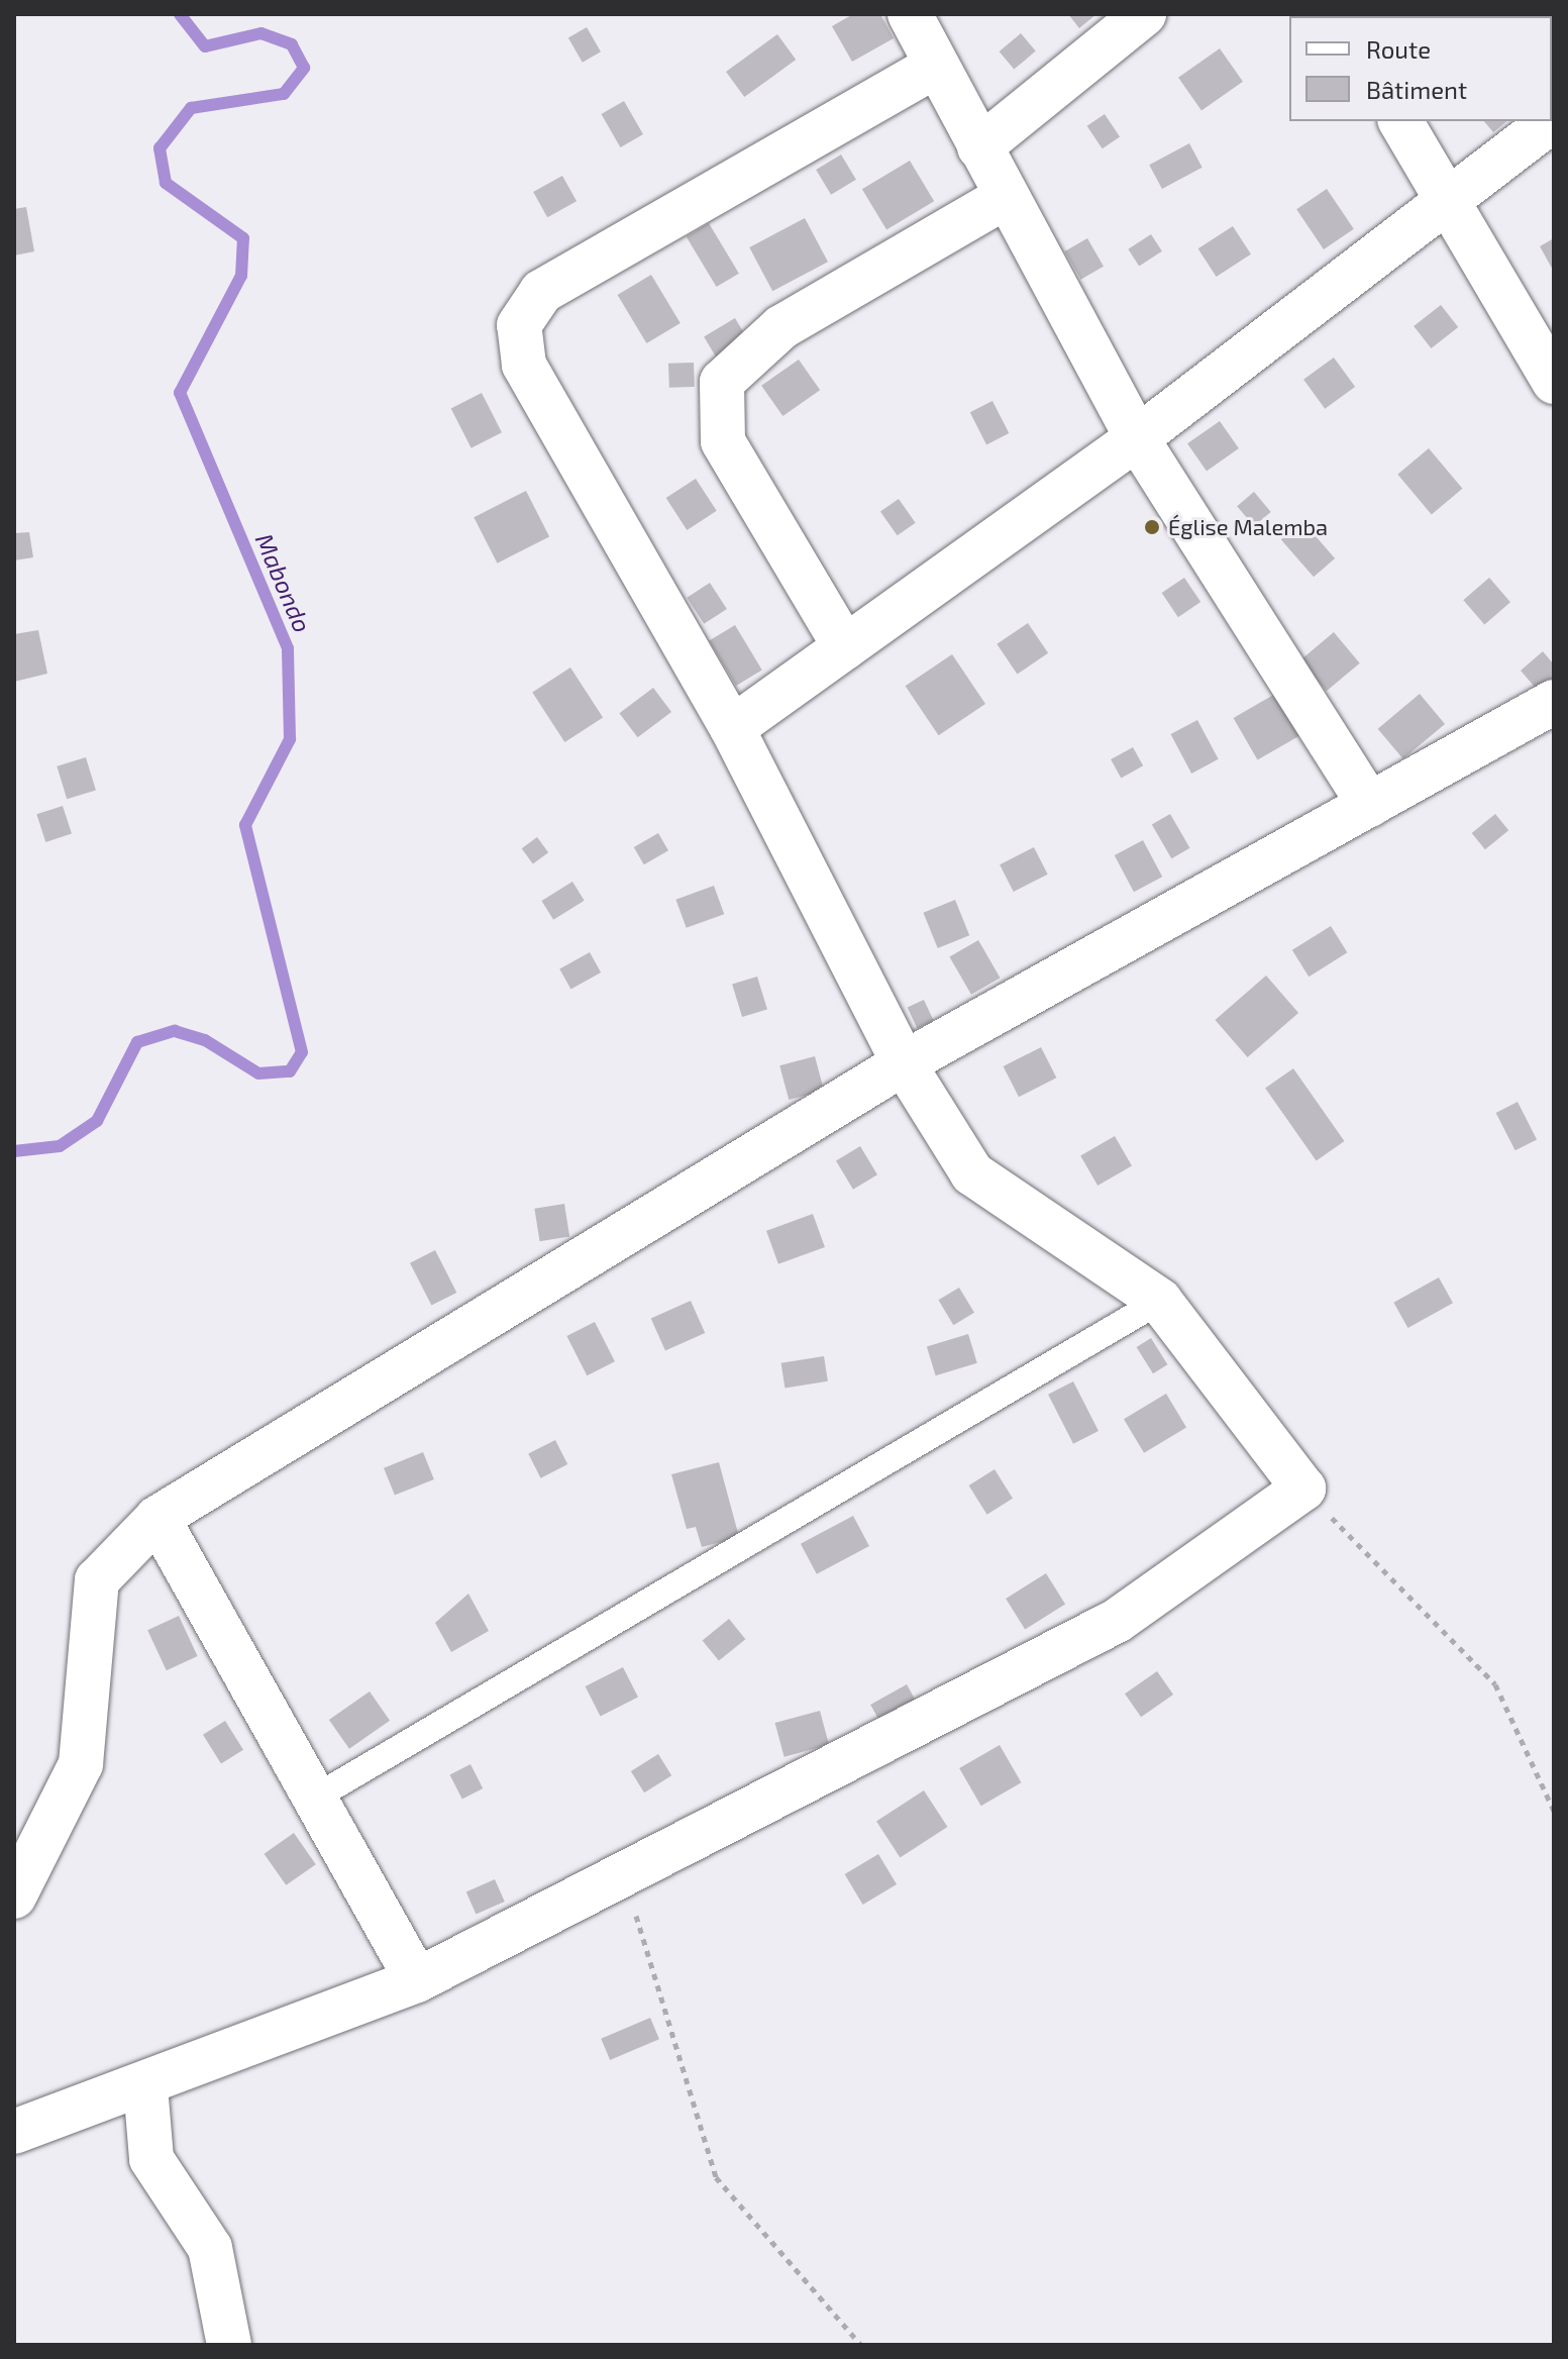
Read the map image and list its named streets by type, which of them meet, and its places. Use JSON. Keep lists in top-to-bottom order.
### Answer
{
  "water": ["Mabondo"],
  "places": ["Église Malemba"],
  "legend": ["Route", "Bâtiment"]
}
